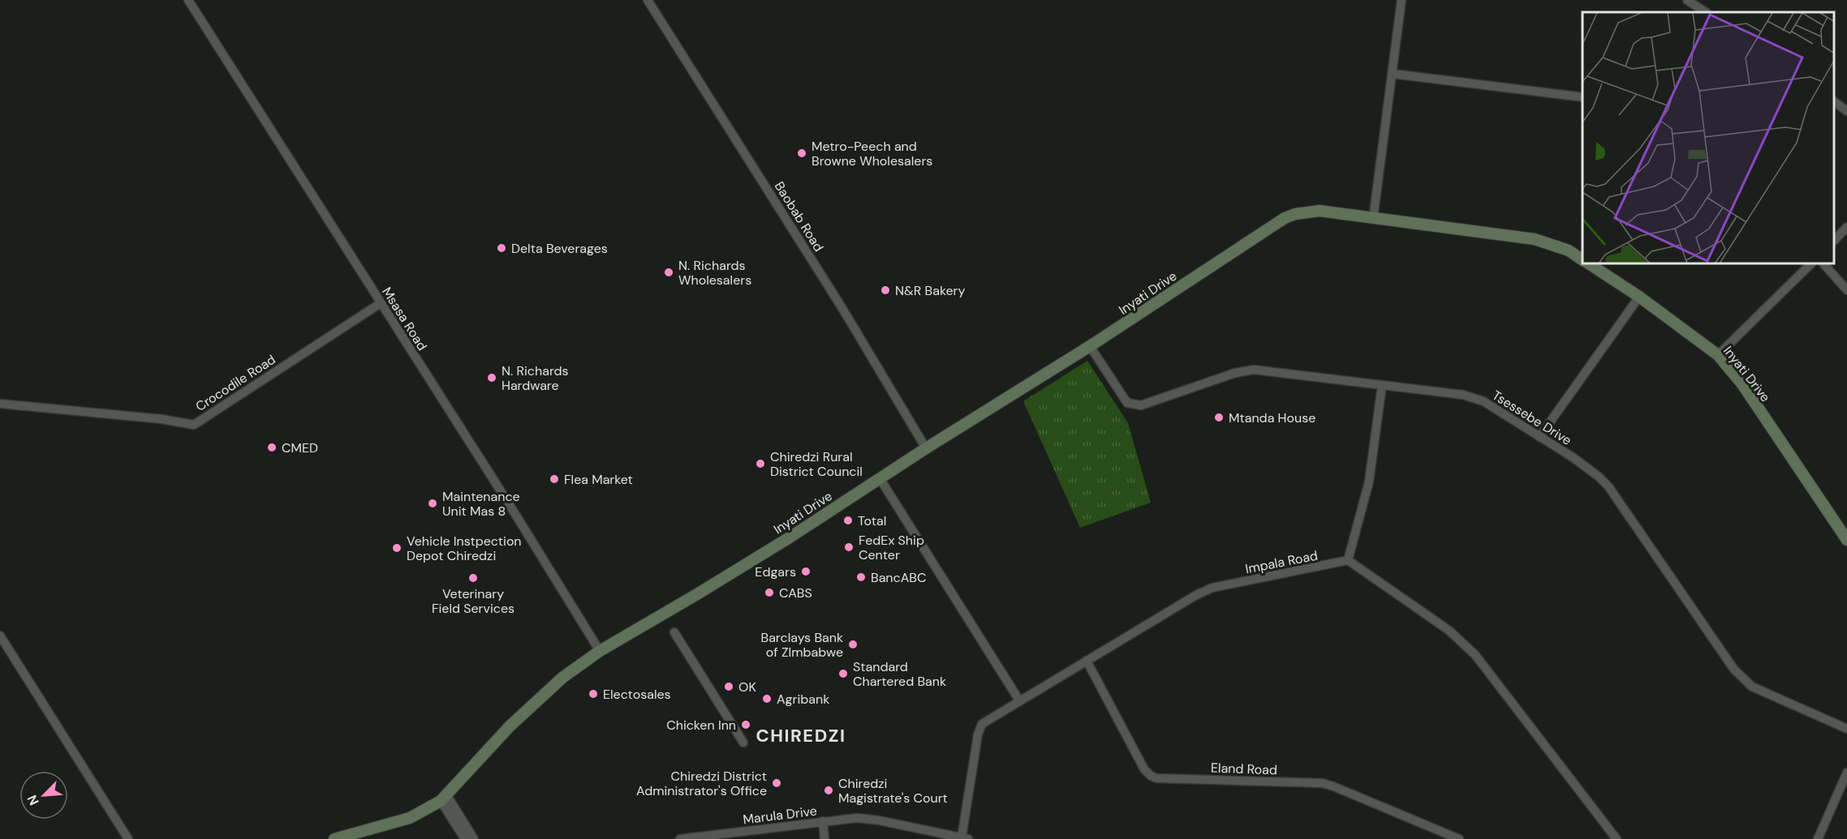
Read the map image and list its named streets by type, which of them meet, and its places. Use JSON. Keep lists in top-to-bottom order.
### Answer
{
  "streets": {
    "street": [
      "Baobab Road",
      "Inyati Drive",
      "Msasa Road",
      "Crocodile Road",
      "Tsessebe Drive",
      "Impala Road",
      "Eland Road",
      "Marula Drive"
    ]
  },
  "crossings": [
    ["Baobab Road", "Inyati Drive"],
    ["Inyati Drive", "Msasa Road"],
    ["Inyati Drive", "Tsessebe Drive"],
    ["Msasa Road", "Crocodile Road"],
    ["Impala Road", "Eland Road"],
    ["Impala Road", "Marula Drive"]
  ],
  "districts": ["CHIREDZI"],
  "places": [
    "Metro-Peech and Browne Wholesalers",
    "Delta Beverages",
    "N. Richards Wholesalers",
    "N&R Bakery",
    "N. Richards Hardware",
    "Mtanda House",
    "CMED",
    "Chiredzi Rural District Council",
    "Flea Market",
    "Maintenance Unit Mas 8",
    "Total",
    "FedEx Ship Center",
    "Vehicle Instpection Depot Chiredzi",
    "Edgars",
    "BancABC",
    "Veterinary Field Services",
    "CABS",
    "Barclays Bank of ZImbabwe",
    "Standard Chartered Bank",
    "OK",
    "Electosales",
    "Agribank",
    "Chicken Inn",
    "Chiredzi District Administrator's Office",
    "Chiredzi Magistrate's Court"
  ],
  "north": "bottom left"
}
